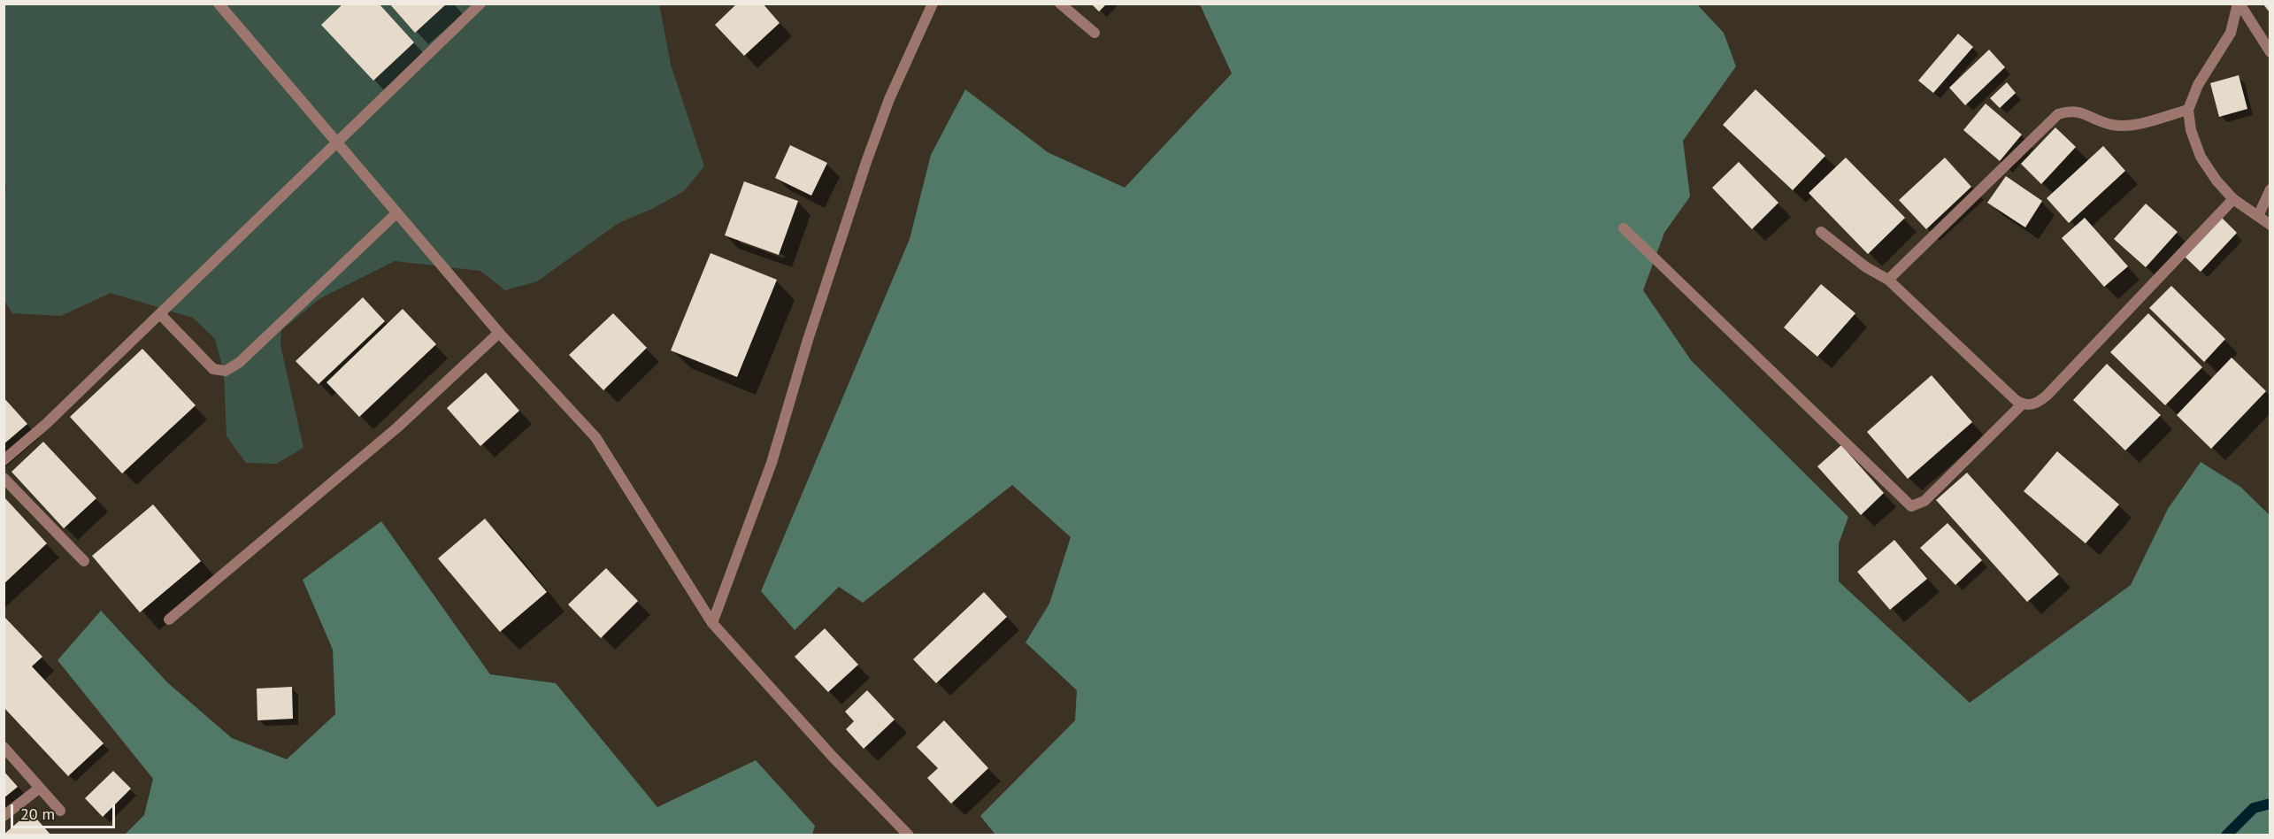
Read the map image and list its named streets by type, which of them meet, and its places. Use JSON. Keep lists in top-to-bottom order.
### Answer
{
  "scale_bar": "20 m"
}
